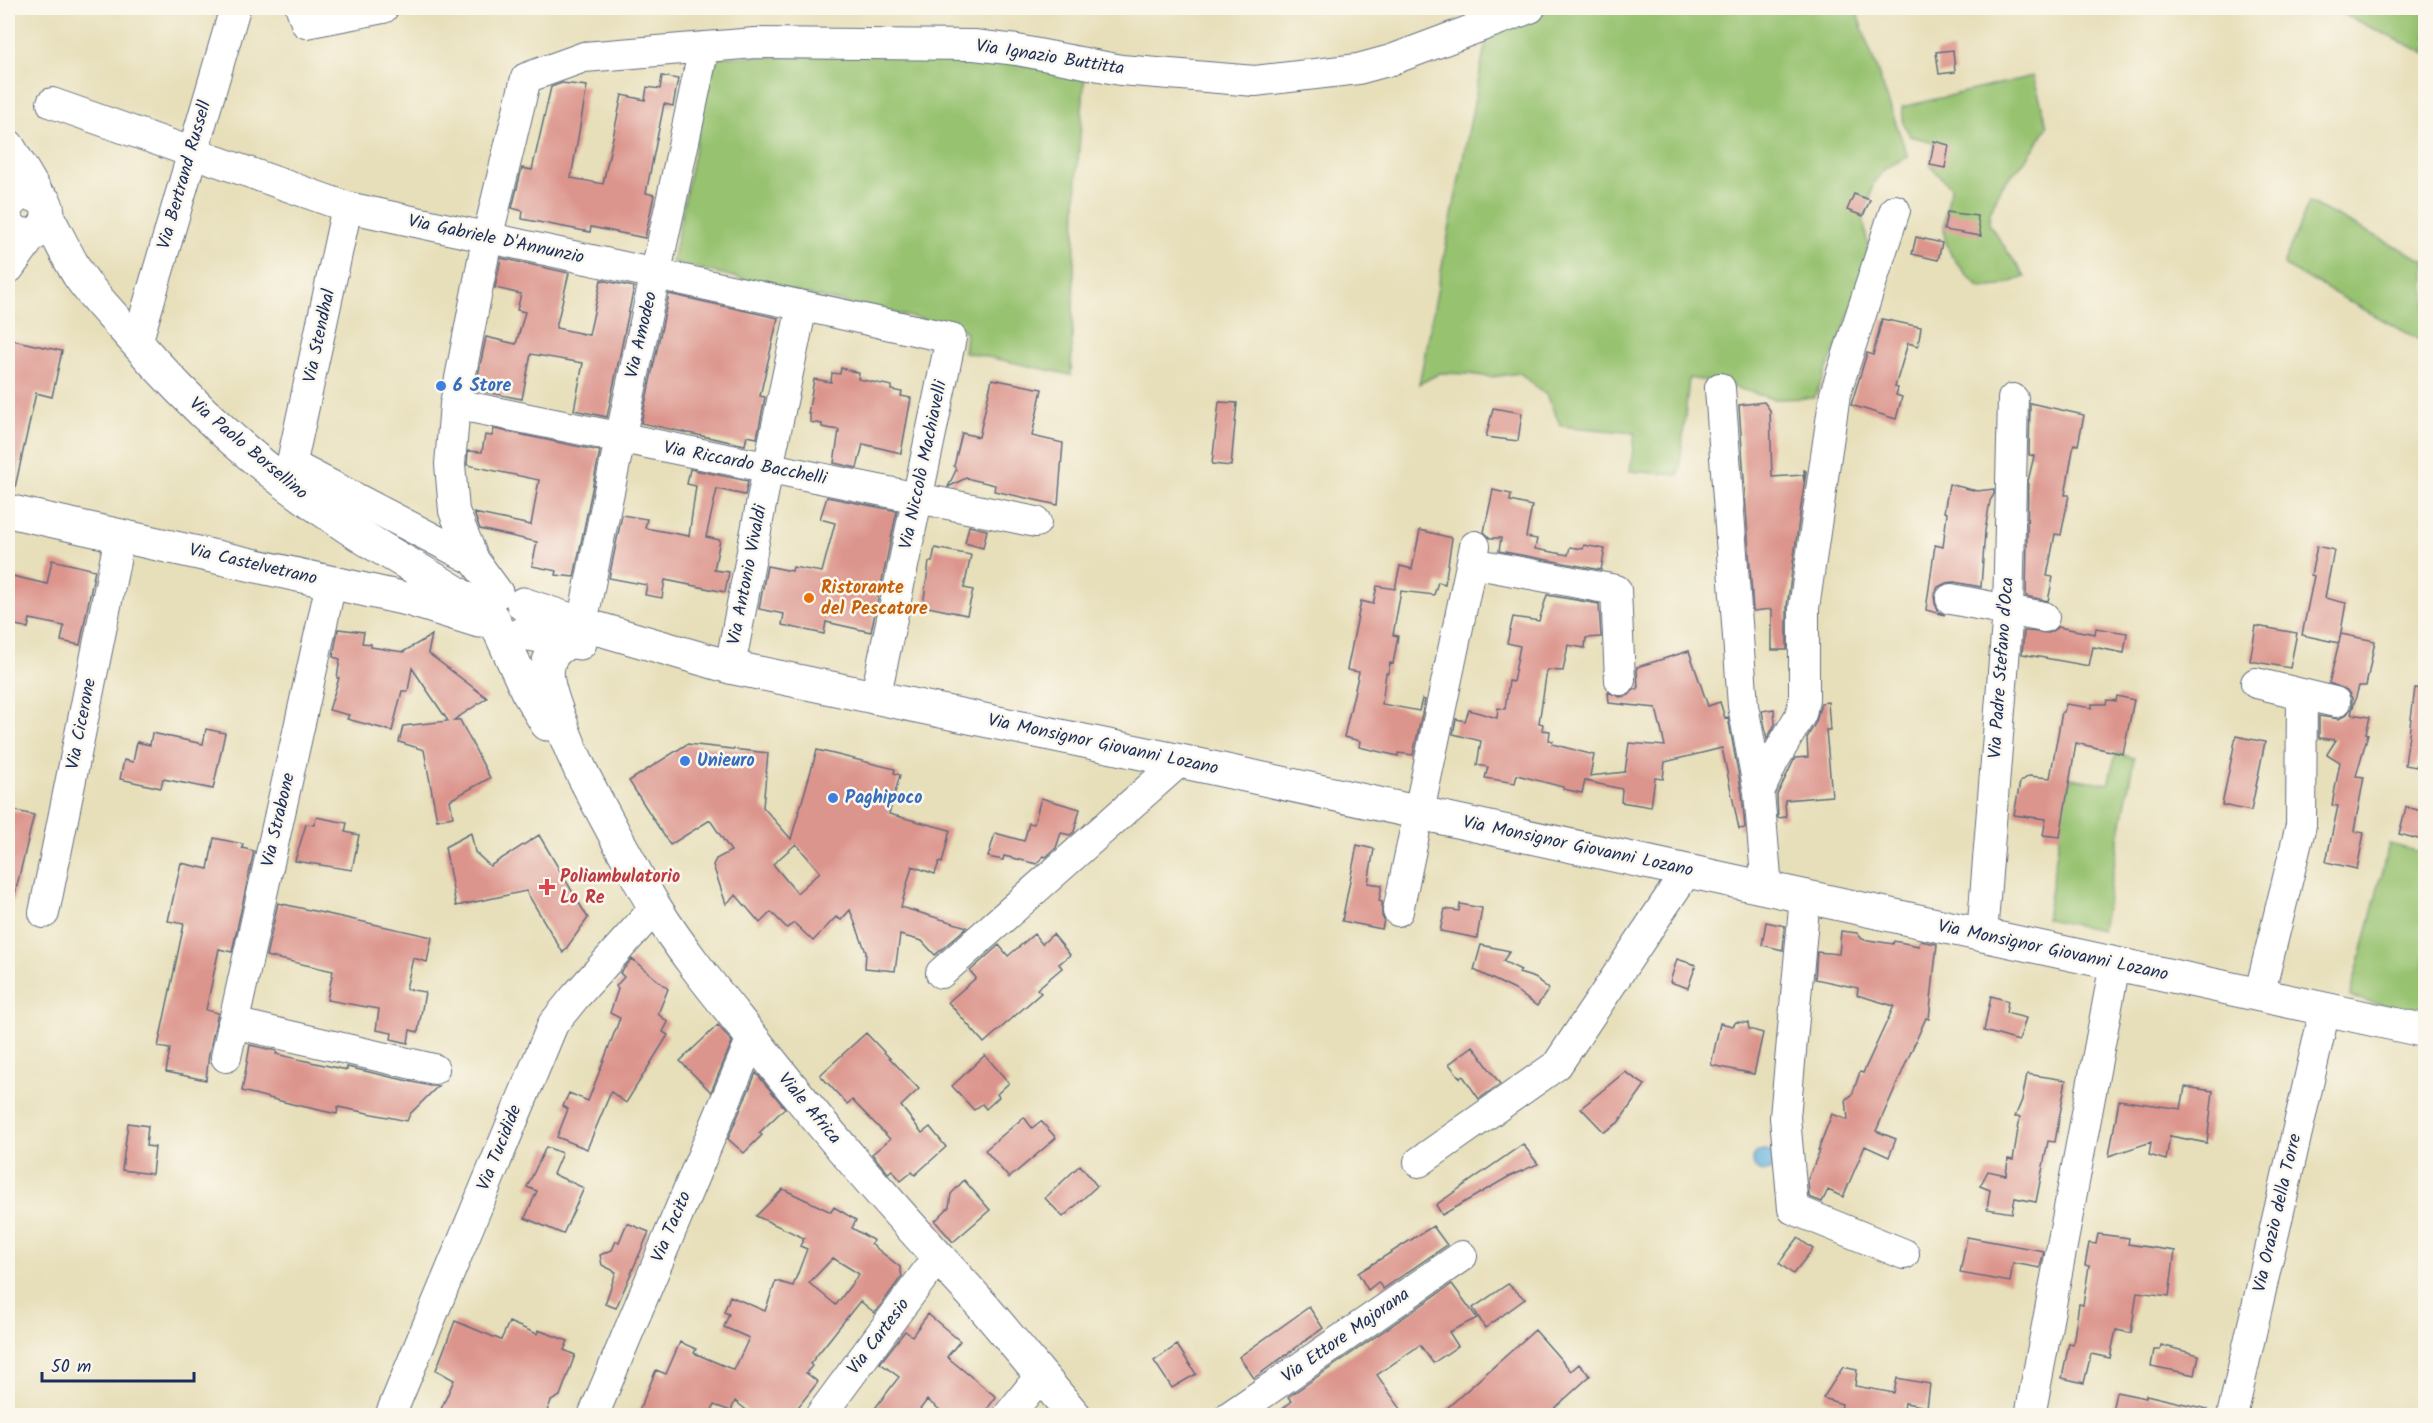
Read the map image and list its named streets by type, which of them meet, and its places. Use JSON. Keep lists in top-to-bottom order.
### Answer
{
  "streets": {
    "main road": [
      "Via Paolo Borsellino",
      "Via Castelvetrano",
      "Via Monsignor Giovanni Lozano",
      "Viale Africa"
    ],
    "street": [
      "Via Ignazio Buttitta",
      "Via Bertrand Russell",
      "Via Gabriele D'Annunzio",
      "Via Amodeo",
      "Via Stendhal",
      "Via Riccardo Bacchelli",
      "Via Niccolò Machiavelli",
      "Via Antonio Vivaldi",
      "Via Padre Stefano d'Oca",
      "Via Cicerone",
      "Via Strabone",
      "Via Tucidide",
      "Via Orazio della Torre",
      "Via Tacito",
      "Via Ettore Majorana",
      "Via Cartesio"
    ]
  },
  "crossings": [
    ["Via Ignazio Buttitta", "Via Gabriele D'Annunzio"],
    ["Via Ignazio Buttitta", "Via Amodeo"],
    ["Via Bertrand Russell", "Via Gabriele D'Annunzio"],
    ["Via Bertrand Russell", "Via Paolo Borsellino"],
    ["Via Gabriele D'Annunzio", "Via Amodeo"],
    ["Via Gabriele D'Annunzio", "Via Stendhal"],
    ["Via Gabriele D'Annunzio", "Via Niccolò Machiavelli"],
    ["Via Gabriele D'Annunzio", "Via Antonio Vivaldi"],
    ["Via Amodeo", "Via Riccardo Bacchelli"],
    ["Via Amodeo", "Via Monsignor Giovanni Lozano"],
    ["Via Stendhal", "Via Paolo Borsellino"],
    ["Via Paolo Borsellino", "Via Castelvetrano"],
    ["Via Paolo Borsellino", "Via Monsignor Giovanni Lozano"],
    ["Via Riccardo Bacchelli", "Via Niccolò Machiavelli"],
    ["Via Riccardo Bacchelli", "Via Antonio Vivaldi"],
    ["Via Niccolò Machiavelli", "Via Monsignor Giovanni Lozano"],
    ["Via Castelvetrano", "Via Cicerone"],
    ["Via Castelvetrano", "Via Monsignor Giovanni Lozano"],
    ["Via Castelvetrano", "Via Strabone"],
    ["Via Antonio Vivaldi", "Via Monsignor Giovanni Lozano"],
    ["Via Padre Stefano d'Oca", "Via Monsignor Giovanni Lozano"],
    ["Via Monsignor Giovanni Lozano", "Via Orazio della Torre"],
    ["Viale Africa", "Via Tucidide"],
    ["Viale Africa", "Via Tacito"],
    ["Viale Africa", "Via Cartesio"]
  ],
  "places": {
    "other": [
      "6 Store",
      "Ristorante del Pescatore",
      "Unieuro",
      "Paghipoco"
    ],
    "health": ["Poliambulatorio Lo Re"]
  },
  "scale_bar": "50 m"
}
